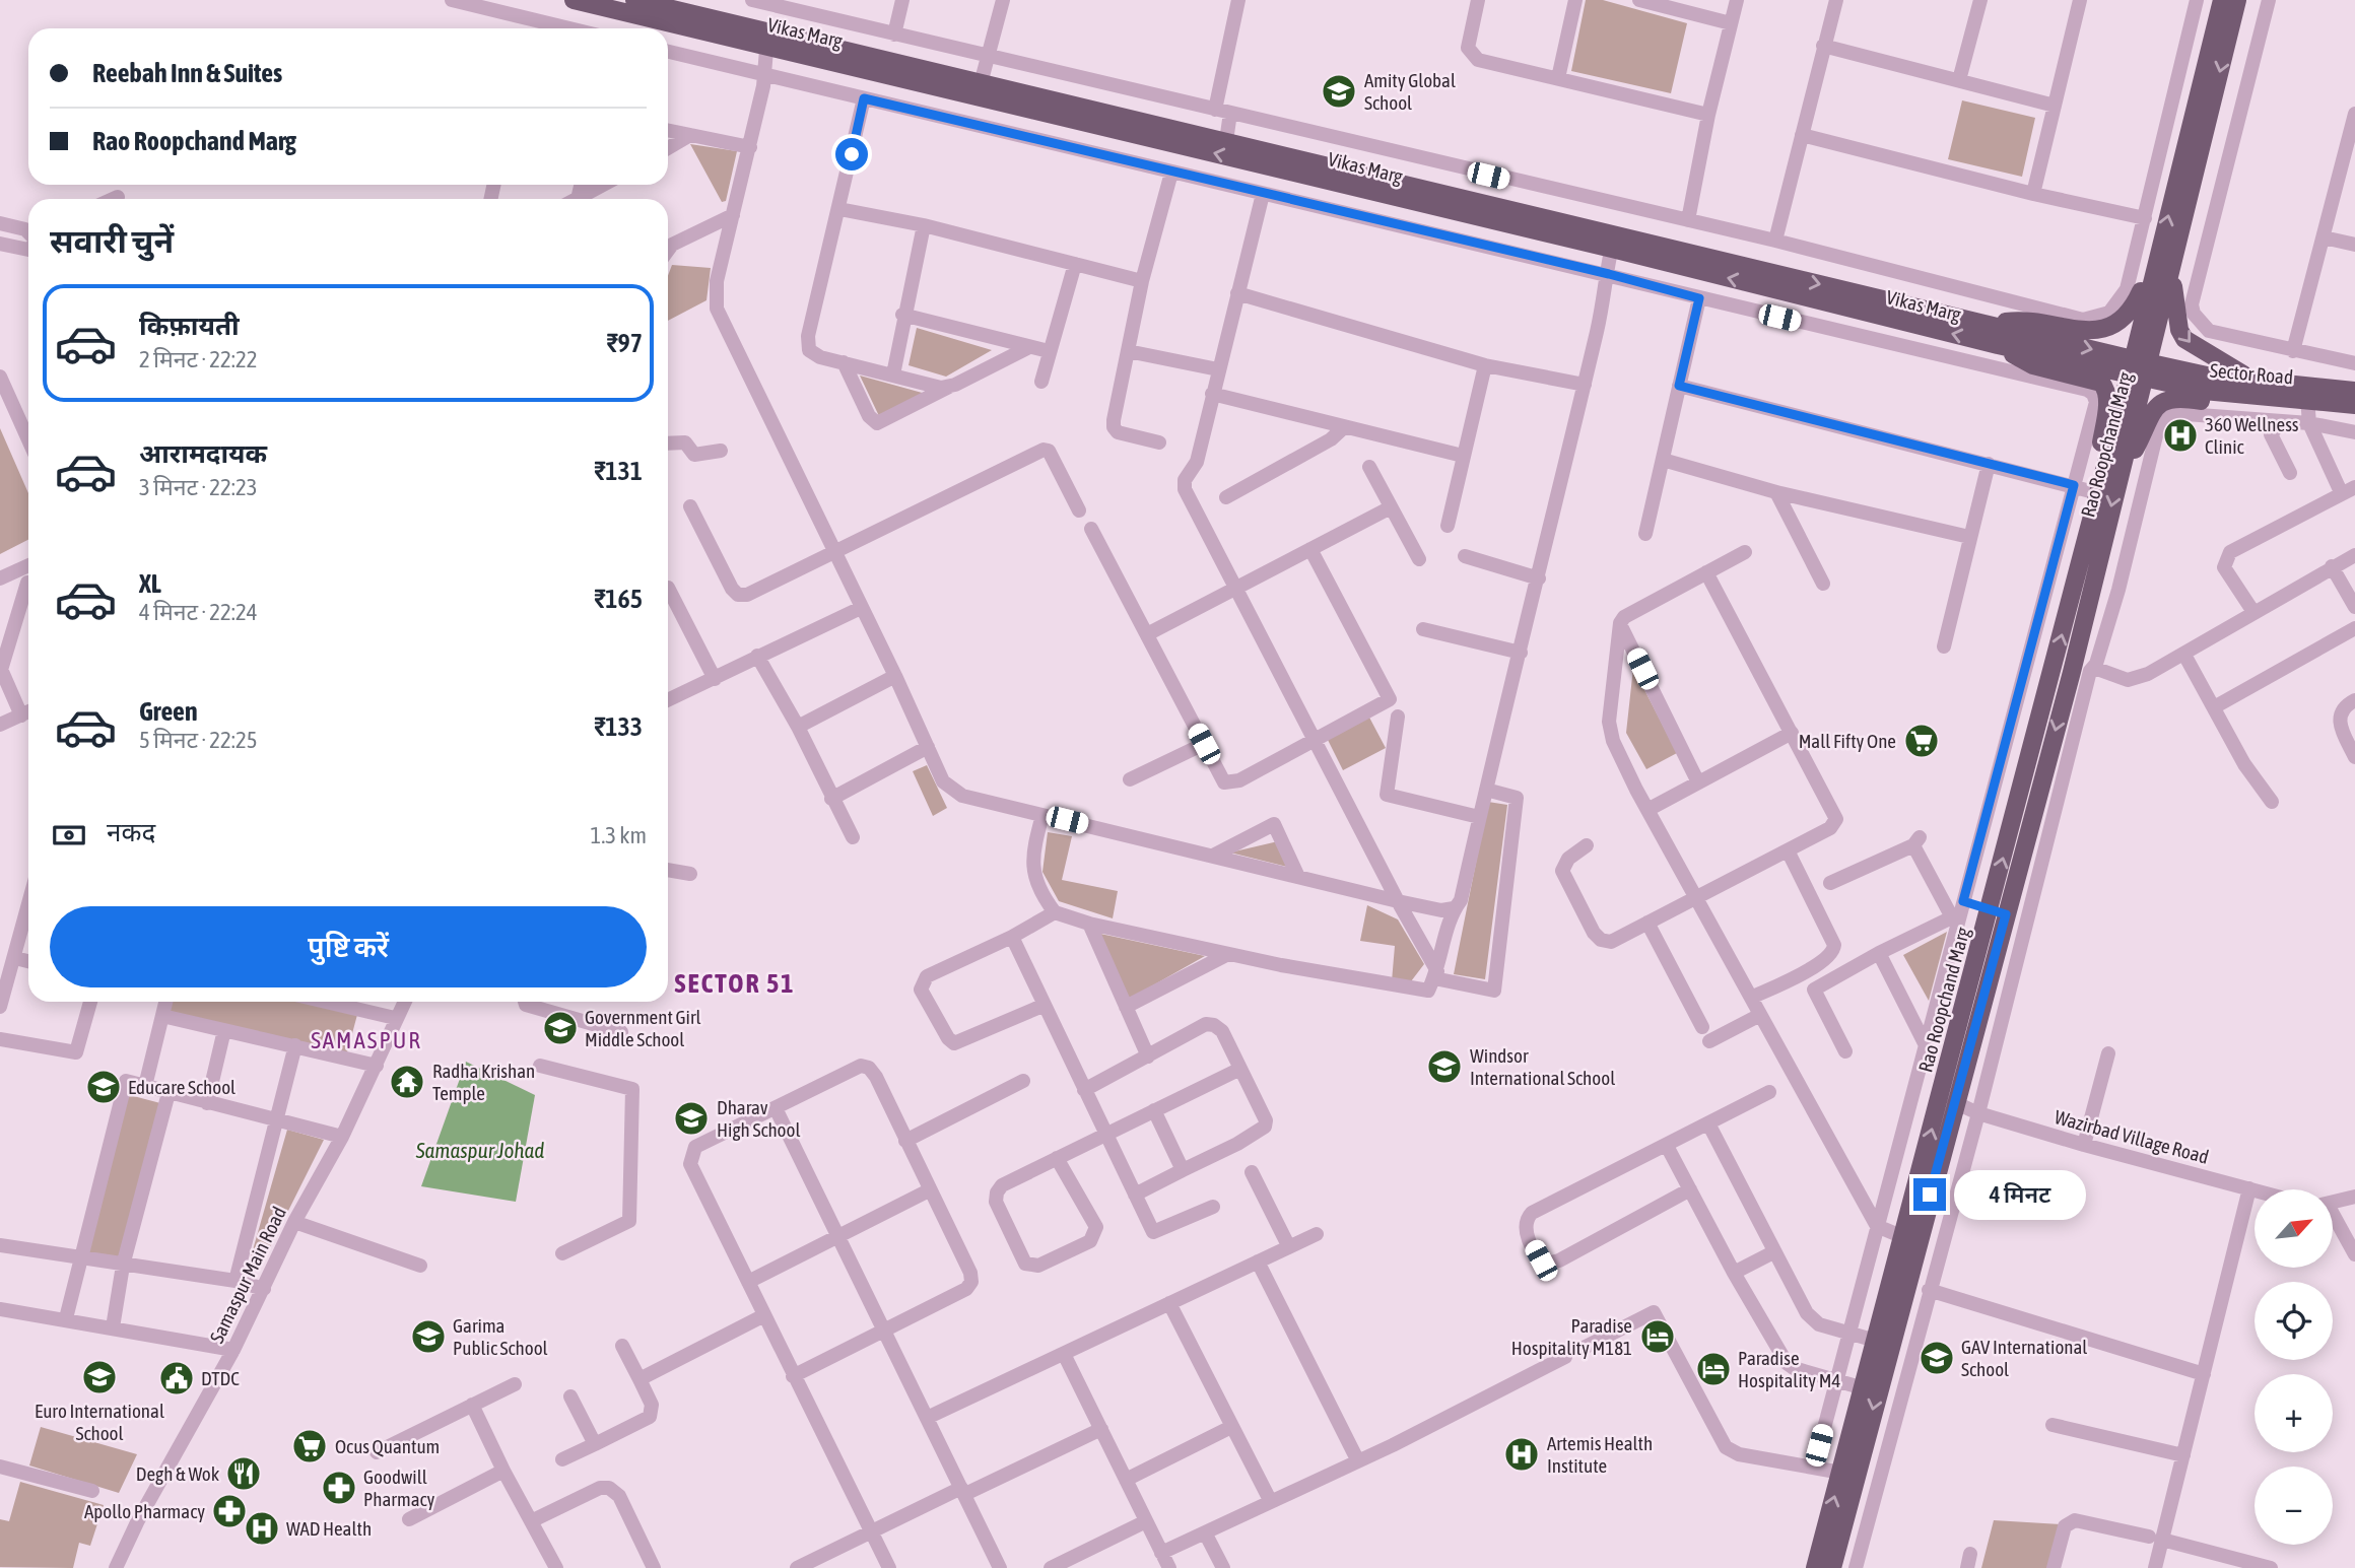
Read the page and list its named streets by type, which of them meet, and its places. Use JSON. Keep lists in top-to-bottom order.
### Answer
{
  "streets": {
    "main road": ["Vikas Marg", "Sector Road", "Rao Roopchand Marg"],
    "street": ["Wazirbad Village Road", "Samaspur Main Road"]
  },
  "crossings": [
    ["Vikas Marg", "Sector Road"],
    ["Vikas Marg", "Rao Roopchand Marg"],
    ["Sector Road", "Rao Roopchand Marg"],
    ["Rao Roopchand Marg", "Wazirbad Village Road"]
  ],
  "districts": ["SECTOR 51", "SAMASPUR"],
  "water": ["Samaspur Johad"],
  "places": {
    "school or university": [
      "Amity Global School",
      "Government Girl Middle School",
      "Windsor International School",
      "Educare School",
      "Dharav High School",
      "Garima Public School",
      "GAV International School",
      "Euro International School"
    ],
    "hospital": ["360 Wellness Clinic", "Artemis Health Institute", "WAD Health"],
    "supermarket": ["Mall Fifty One", "Ocus Quantum"],
    "temple": ["Radha Krishan Temple"],
    "hotel": ["Paradise Hospitality M181", "Paradise Hospitality M4"],
    "public building": ["DTDC"],
    "restaurant": ["Degh & Wok"],
    "pharmacy": ["Goodwill Pharmacy", "Apollo Pharmacy"]
  },
  "north": "top right",
  "page": {
    "banner": ["Reebah Inn & Suites", "Rao Roopchand Marg"],
    "heading": "सवारी चुनें",
    "list": [
      {
        "name": "किफ़ायती",
        "note": "2 मिनट · 22:22",
        "value": "₹97"
      },
      {
        "name": "आरामदायक",
        "note": "3 मिनट · 22:23",
        "value": "₹131"
      },
      {
        "name": "XL",
        "note": "4 मिनट · 22:24",
        "value": "₹165"
      },
      {
        "name": "Green",
        "note": "5 मिनट · 22:25",
        "value": "₹133"
      }
    ],
    "pay": ["नकद", "1.3 km"],
    "buttons": "पुष्टि करें",
    "bubble": "4 मिनट",
    "map_buttons": ["+", "−"]
  }
}
